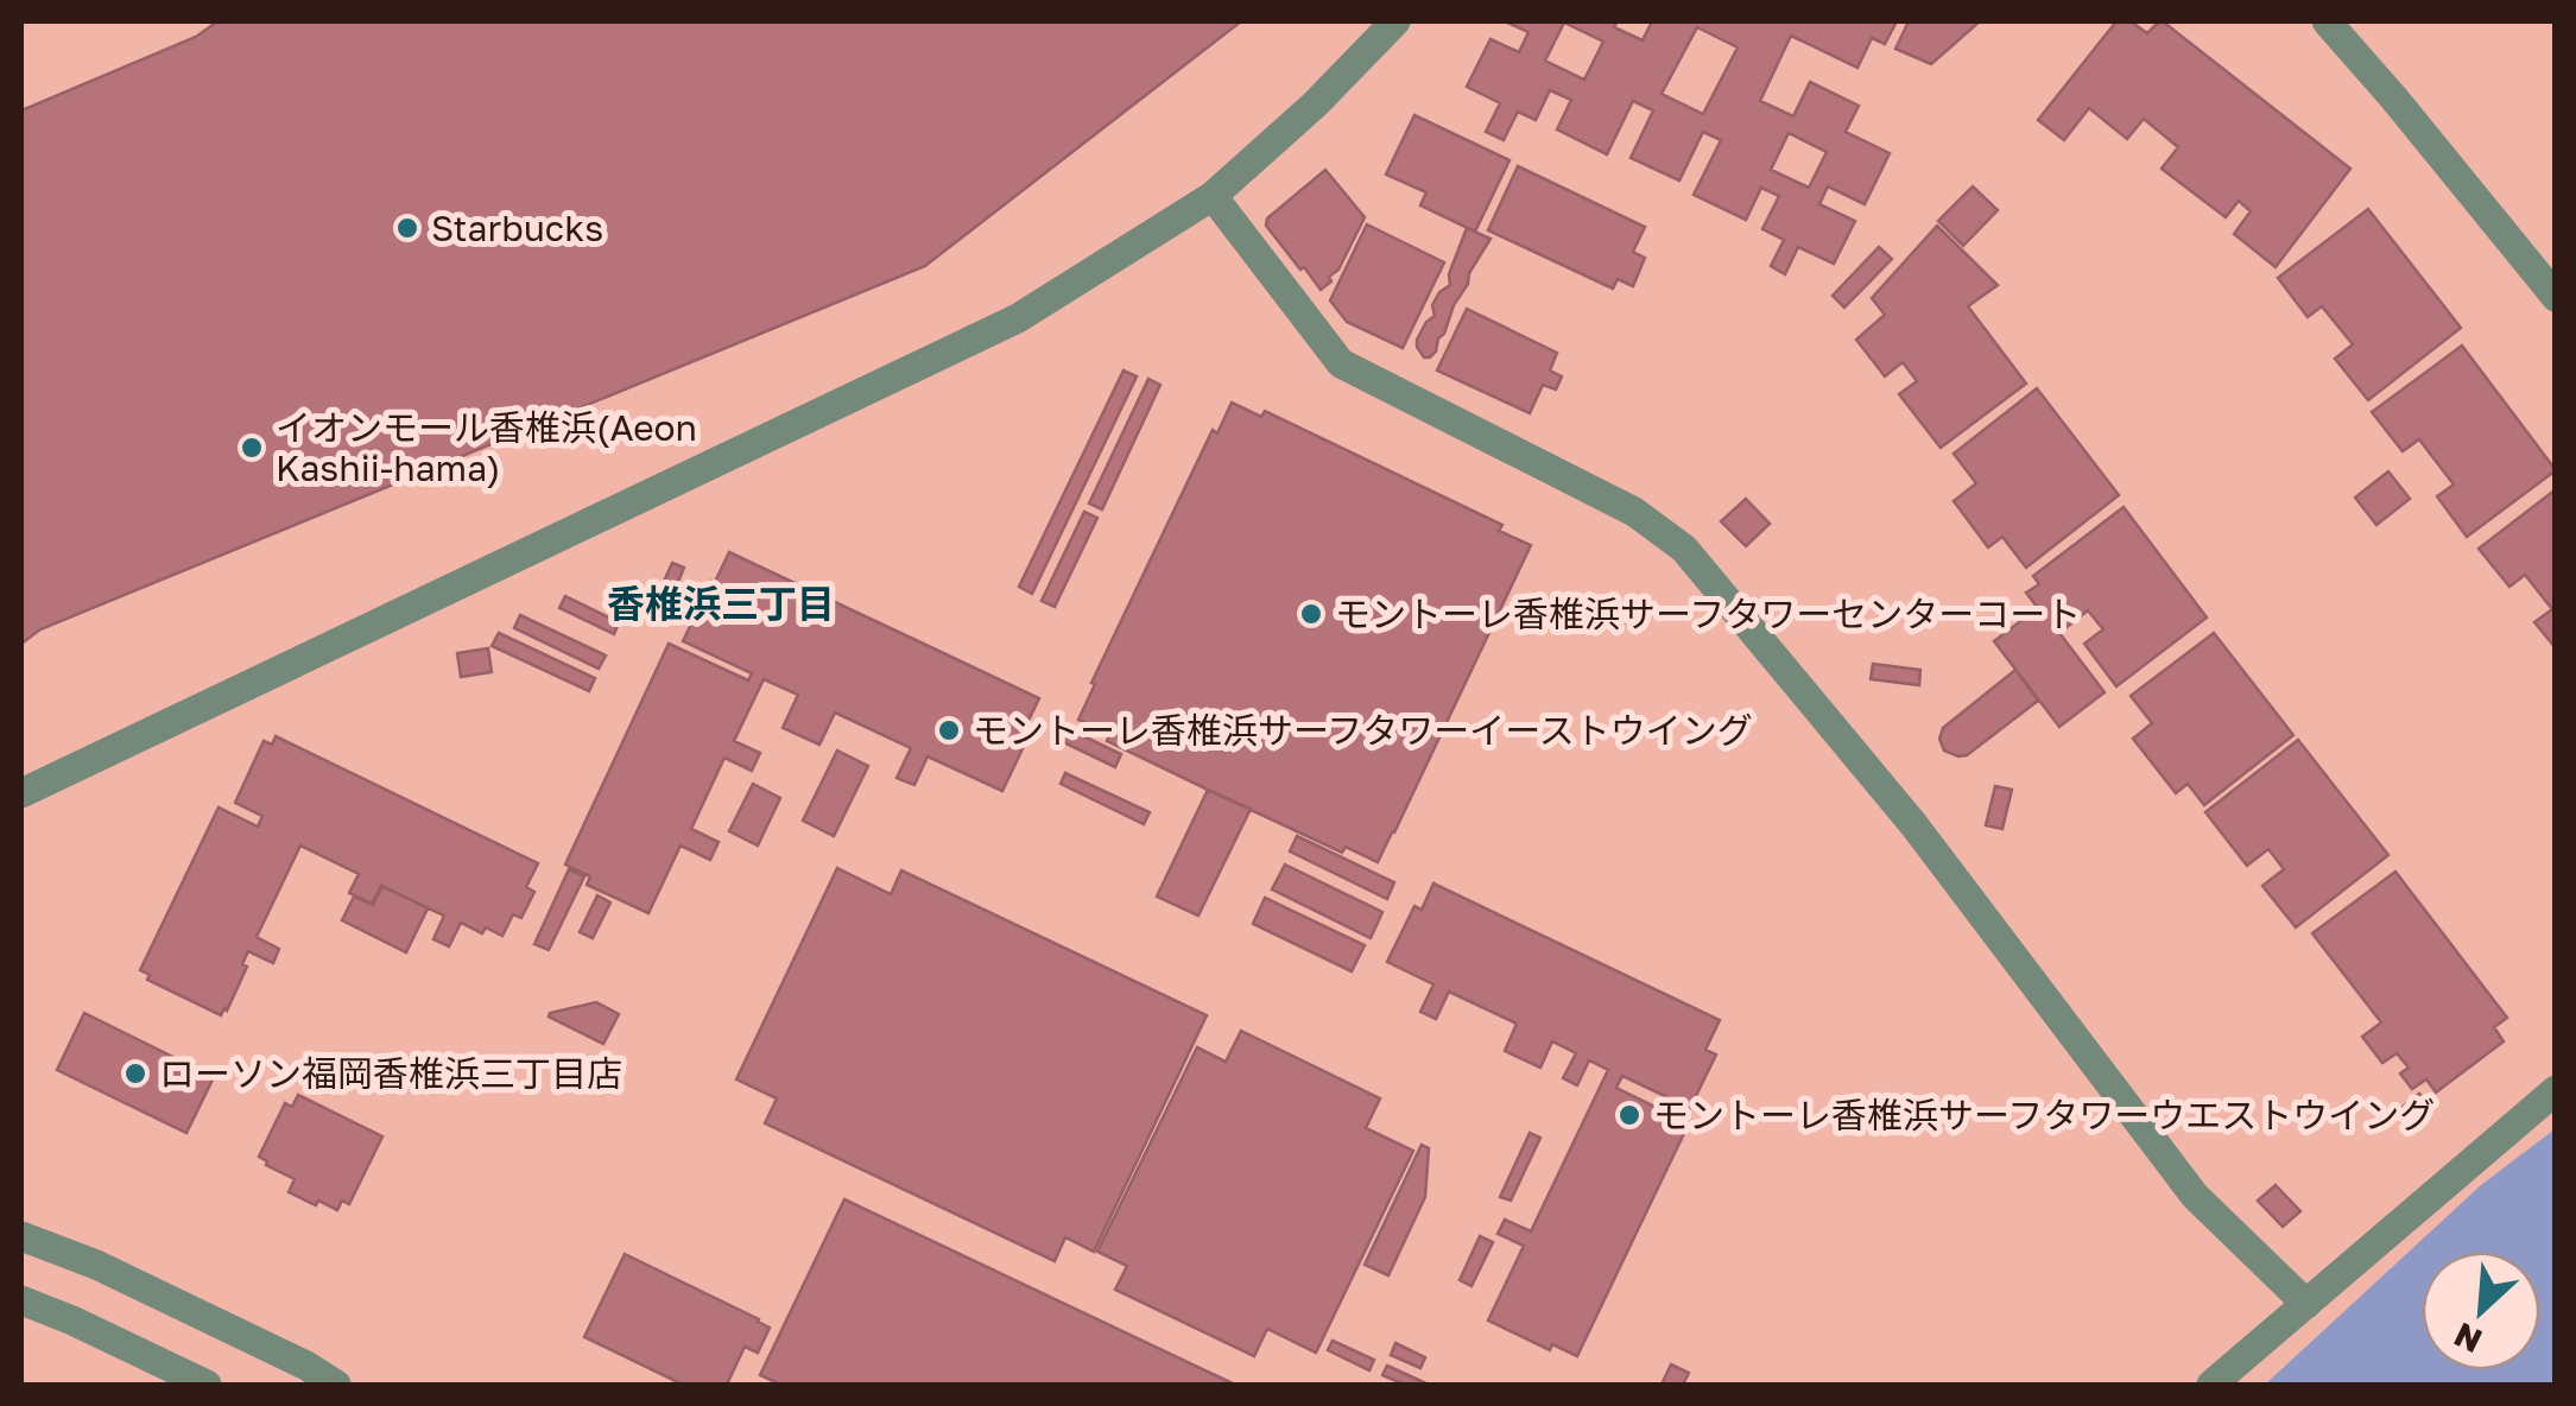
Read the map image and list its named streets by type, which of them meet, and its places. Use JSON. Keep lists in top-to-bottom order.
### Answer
{
  "districts": ["香椎浜三丁目"],
  "places": [
    "Starbucks",
    "イオンモール香椎浜(Aeon Kashii-hama)",
    "モントーレ香椎浜サーフタワーセンターコート",
    "モントーレ香椎浜サーフタワーイーストウイング",
    "ローソン福岡香椎浜三丁目店",
    "モントーレ香椎浜サーフタワーウエストウイング"
  ],
  "north": "bottom left"
}
